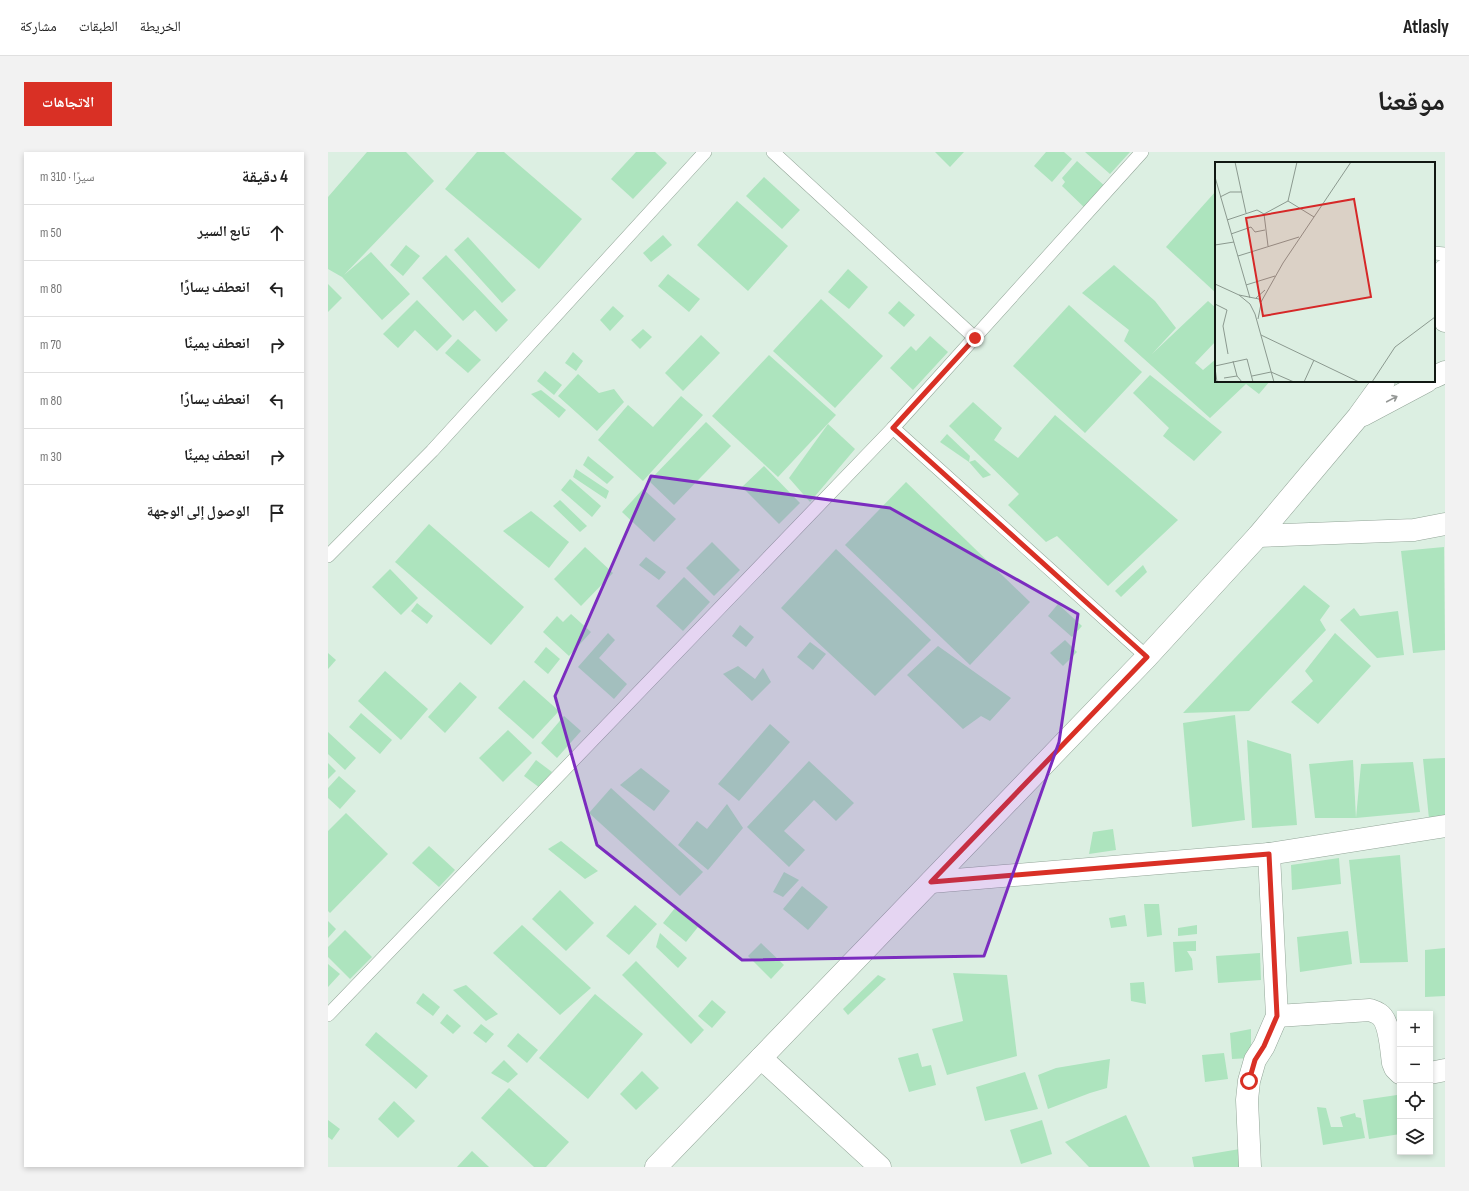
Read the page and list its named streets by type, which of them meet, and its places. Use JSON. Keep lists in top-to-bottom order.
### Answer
{
  "page": {
    "header": "Atlasly",
    "nav": ["الخريطة", "الطبقات", "مشاركة"],
    "title": "موقعنا",
    "buttons": "الاتجاهات",
    "heading": ["4 دقيقة", "سيرًا · 310 m"],
    "list": [
      ["تابع السير", "50 m"],
      ["انعطف يسارًا", "80 m"],
      ["انعطف يمينًا", "70 m"],
      ["انعطف يسارًا", "80 m"],
      ["انعطف يمينًا", "30 m"],
      "الوصول إلى الوجهة"
    ],
    "map_buttons": ["+", "−"]
  }
}
